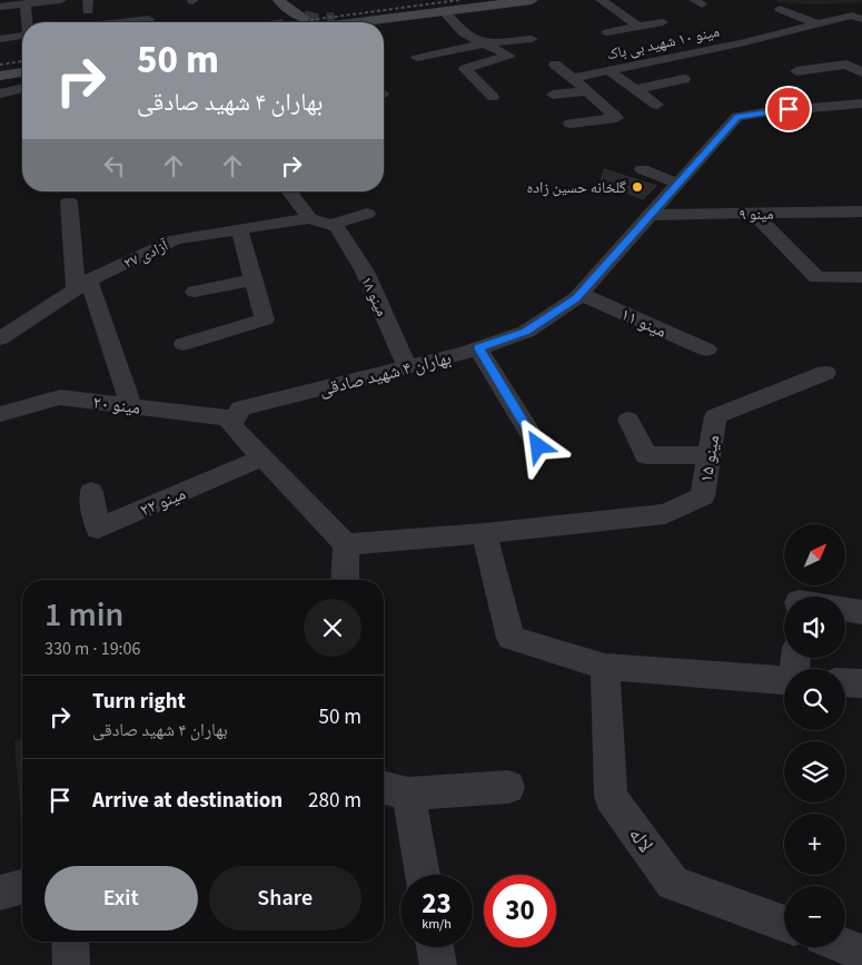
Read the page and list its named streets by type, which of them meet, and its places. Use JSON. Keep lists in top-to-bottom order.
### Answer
{
  "streets": {
    "street": [
      "مینو ۱۰ شهید بی باک",
      "مینو ۹",
      "آزادی ۲۷",
      "مینو ۱۸",
      "مینو ۱۱",
      "بهاران ۴ شهید صادقی",
      "مینو ۲۰",
      "مینو ۱۵",
      "مینو ۲۲",
      "لاله"
    ]
  },
  "crossings": [
    ["مینو ۹", "بهاران ۴ شهید صادقی"],
    ["مینو ۱۸", "بهاران ۴ شهید صادقی"],
    ["مینو ۱۱", "بهاران ۴ شهید صادقی"],
    ["بهاران ۴ شهید صادقی", "مینو ۲۰"]
  ],
  "places": ["گلخانه حسین زاده"],
  "north": "top right",
  "page": {
    "turn": ["50 m", "بهاران ۴ شهید صادقی"],
    "map_buttons": ["+", "−"],
    "heading": ["1 min", "330 m · 19:06"],
    "list": [
      {
        "name": "Turn right",
        "note": "بهاران ۴ شهید صادقی",
        "value": "50 m"
      },
      {
        "name": "Arrive at destination",
        "value": "280 m"
      }
    ],
    "buttons": ["Exit", "Share"],
    "speed": "23 km/h",
    "limit": "30"
  }
}
